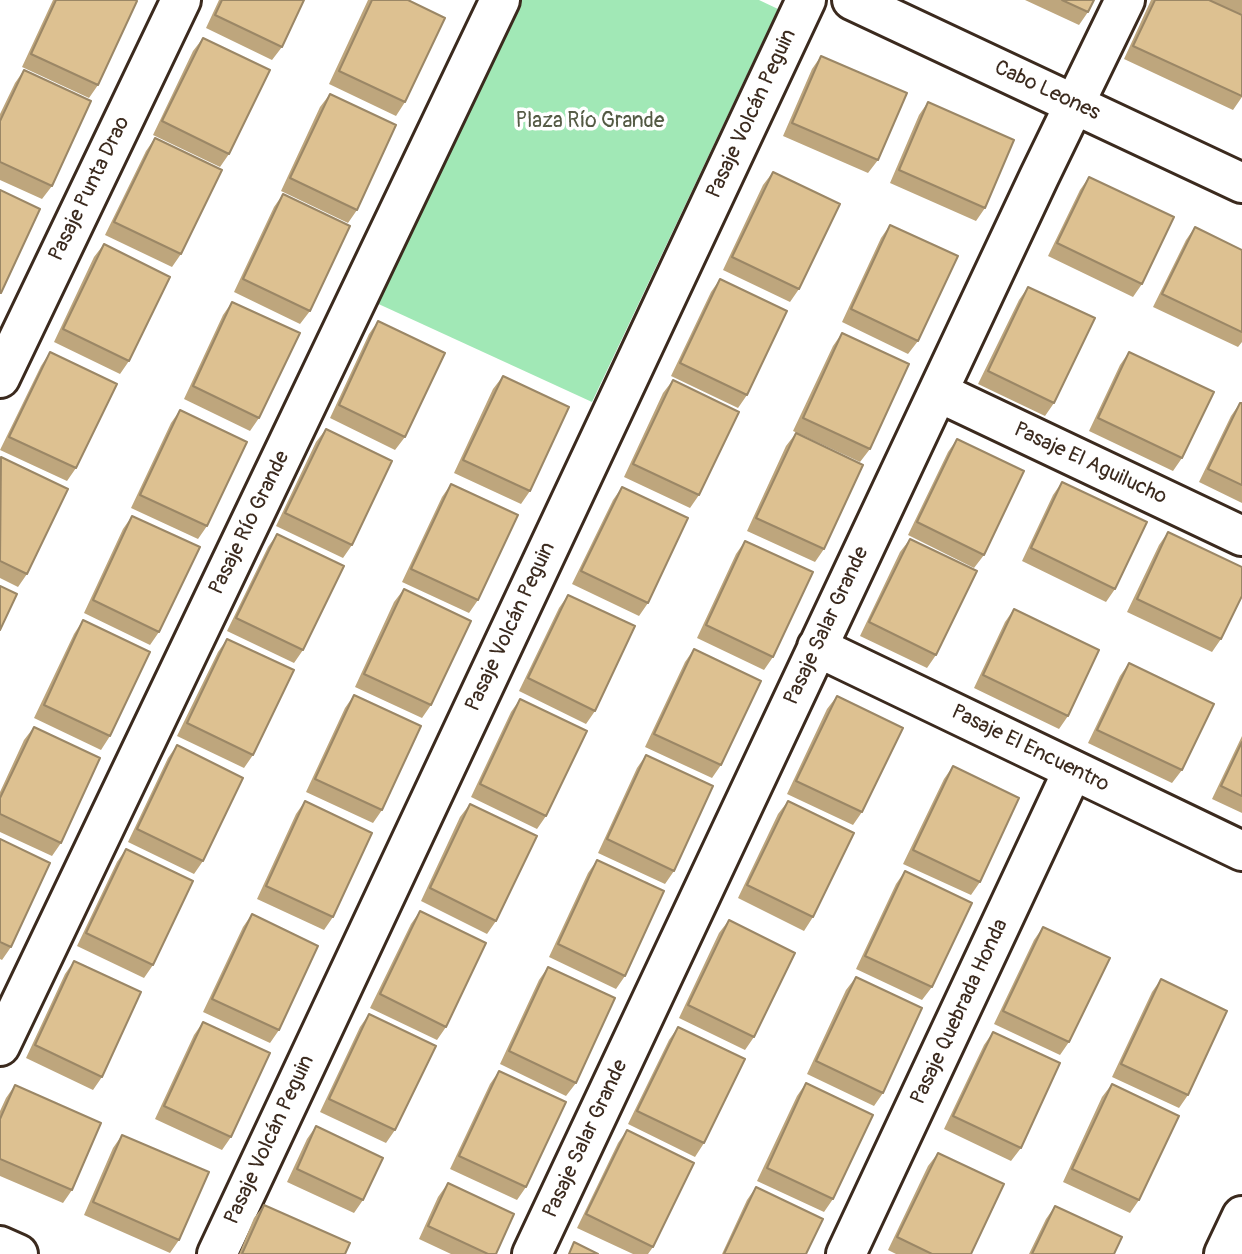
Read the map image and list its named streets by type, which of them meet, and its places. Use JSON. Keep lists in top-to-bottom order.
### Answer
{
  "streets": {
    "street": [
      "Cabo Leones",
      "Pasaje Volcán Peguin",
      "Pasaje Punta Drao",
      "Pasaje El Aguilucho",
      "Pasaje Río Grande",
      "Pasaje Salar Grande",
      "Pasaje El Encuentro",
      "Pasaje Quebrada Honda"
    ]
  },
  "crossings": [
    ["Cabo Leones", "Pasaje Salar Grande"],
    ["Pasaje El Aguilucho", "Pasaje Salar Grande"],
    ["Pasaje Salar Grande", "Pasaje El Encuentro"],
    ["Pasaje El Encuentro", "Pasaje Quebrada Honda"]
  ],
  "parks": ["Plaza Río Grande"]
}
